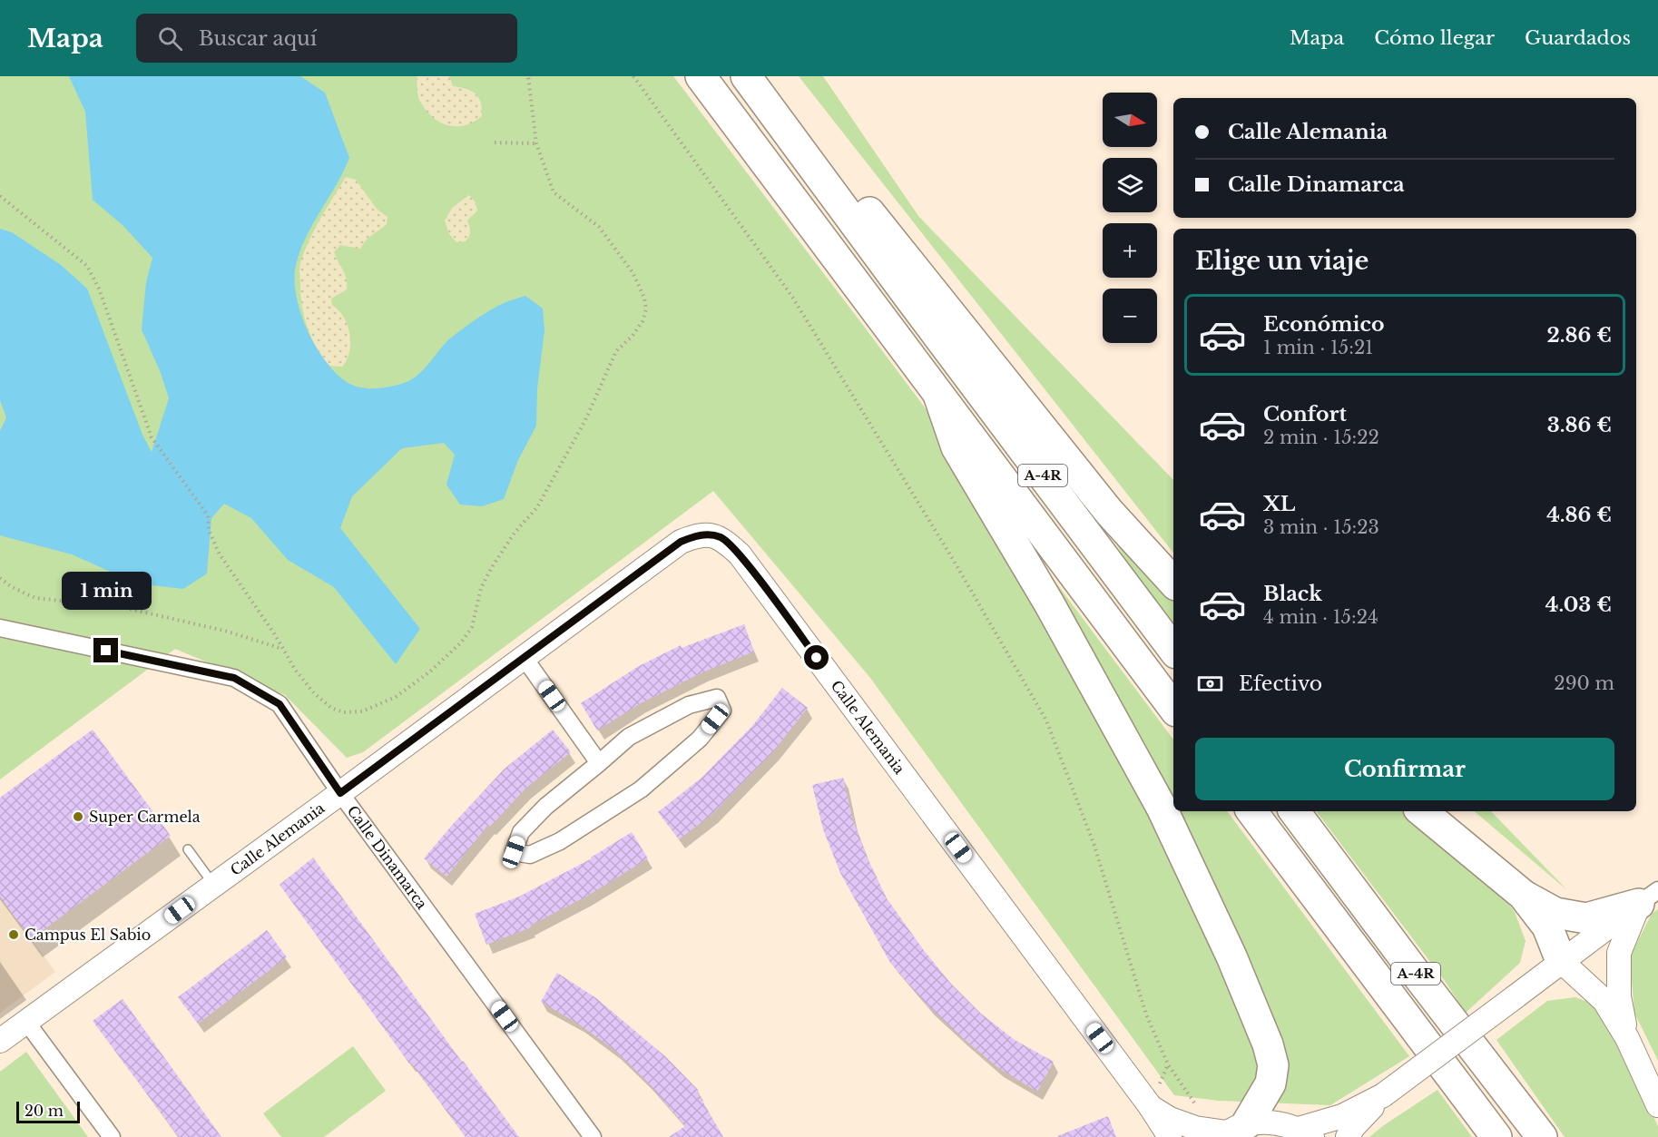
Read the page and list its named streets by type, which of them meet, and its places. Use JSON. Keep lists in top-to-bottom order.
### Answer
{
  "streets": {
    "highway": ["A-4R"],
    "street": ["Calle Alemania", "Calle Dinamarca"]
  },
  "crossings": [
    ["Calle Alemania", "Calle Dinamarca"]
  ],
  "places": ["Super Carmela", "Campus El Sabio"],
  "scale_bar": "20 m",
  "north": "right",
  "page": {
    "header": "Mapa",
    "search": "Buscar aquí",
    "nav": ["Mapa", "Cómo llegar", "Guardados"],
    "map_buttons": ["+", "−"],
    "banner": ["Calle Alemania", "Calle Dinamarca"],
    "heading": "Elige un viaje",
    "list": [
      {
        "name": "Económico",
        "note": "1 min · 15:21",
        "value": "2.86 €"
      },
      {
        "name": "Confort",
        "note": "2 min · 15:22",
        "value": "3.86 €"
      },
      {
        "name": "XL",
        "note": "3 min · 15:23",
        "value": "4.86 €"
      },
      {
        "name": "Black",
        "note": "4 min · 15:24",
        "value": "4.03 €"
      }
    ],
    "bubble": "1 min",
    "pay": ["Efectivo", "290 m"],
    "buttons": "Confirmar",
    "scale": "20 m"
  }
}
